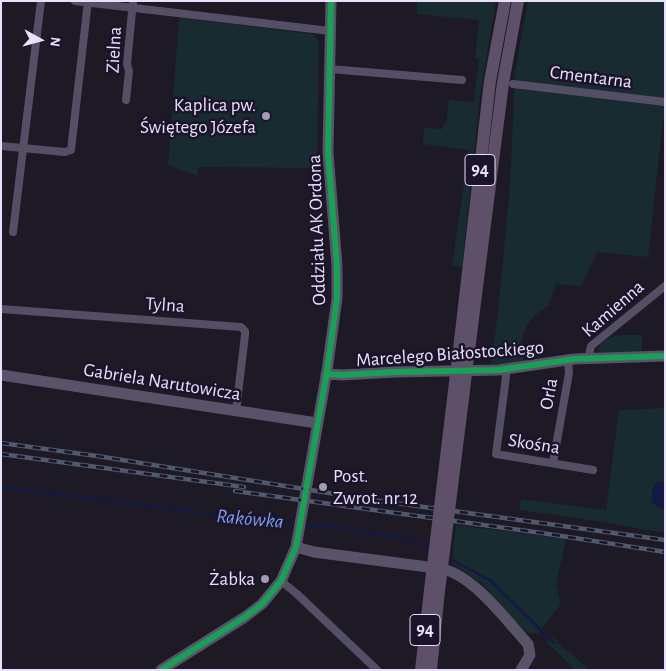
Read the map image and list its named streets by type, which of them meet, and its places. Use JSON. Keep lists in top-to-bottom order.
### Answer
{
  "streets": {
    "main road": ["94"],
    "street": [
      "Zielna",
      "Cmentarna",
      "Oddziału AK Ordona",
      "Tylna",
      "Kamienna",
      "Marcelego Białostockiego",
      "Gabriela Narutowicza",
      "Orla",
      "Skośna"
    ]
  },
  "crossings": [
    ["Oddziału AK Ordona", "Marcelego Białostockiego"],
    ["Oddziału AK Ordona", "Gabriela Narutowicza"],
    ["Tylna", "Gabriela Narutowicza"],
    ["Kamienna", "Marcelego Białostockiego"],
    ["Marcelego Białostockiego", "Orla"],
    ["Marcelego Białostockiego", "Skośna"],
    ["Orla", "Skośna"]
  ],
  "water": ["Rakówka"],
  "places": ["Kaplica pw. Świętego Józefa", "Post. Zwrot. nr 12", "Żabka"],
  "north": "right"
}
